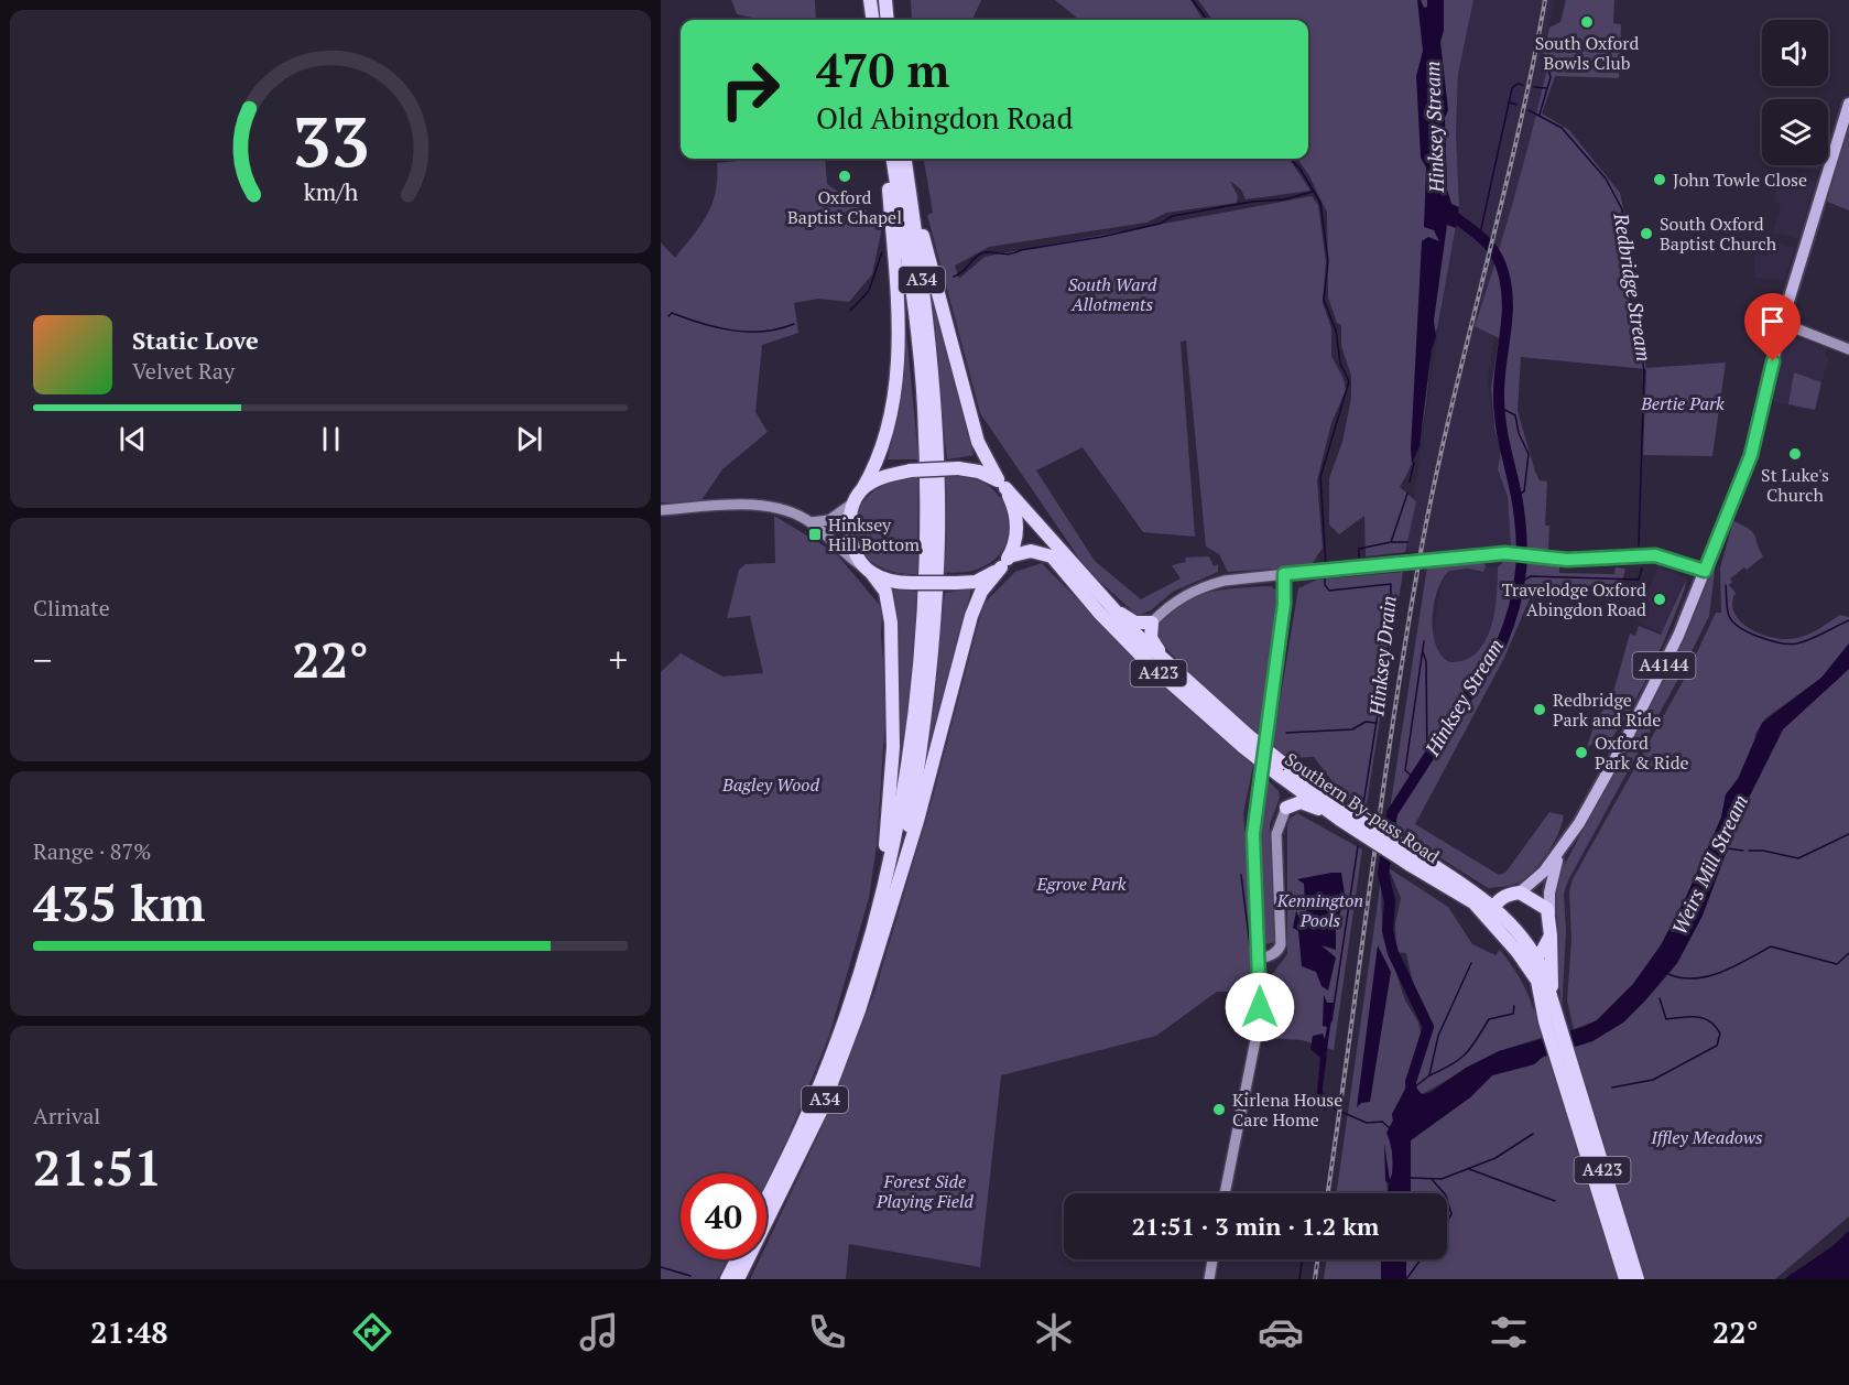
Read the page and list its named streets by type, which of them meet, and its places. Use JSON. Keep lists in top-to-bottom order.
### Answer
{
  "streets": {
    "highway": ["A34", "A423", "Southern By-pass Road"],
    "main road": ["A4144"]
  },
  "crossings": [
    ["A4144", "Southern By-pass Road"]
  ],
  "water": [
    "Hinksey Stream",
    "Redbridge Stream",
    "Hinksey Drain",
    "Weirs Mill Stream"
  ],
  "parks": [
    "South Ward Allotments",
    "Bertie Park",
    "Bagley Wood",
    "Egrove Park",
    "Kennington Pools",
    "Iffley Meadows",
    "Forest Side Playing Field"
  ],
  "places": {
    "other": [
      "South Oxford Bowls Club",
      "Oxford Baptist Chapel",
      "John Towle Close",
      "South Oxford Baptist Church",
      "St Luke's Church",
      "Travelodge Oxford Abingdon Road",
      "Redbridge Park and Ride",
      "Oxford Park & Ride",
      "Kirlena House Care Home"
    ],
    "transit": ["Hinksey Hill Bottom"]
  },
  "page": {
    "turn": ["470 m", "Old Abingdon Road"],
    "song": ["Static Love", "Velvet Ray"],
    "tile": [
      "Climate",
      ["Range · 87%", "435 km"],
      ["Arrival", "21:51"]
    ],
    "heat": ["−", "22°", "+"],
    "limit": "40",
    "trip": "21:51 · 3 min · 1.2 km",
    "tabs": ["21:48", "22°"],
    "gauge": ["33", "km/h"]
  }
}
